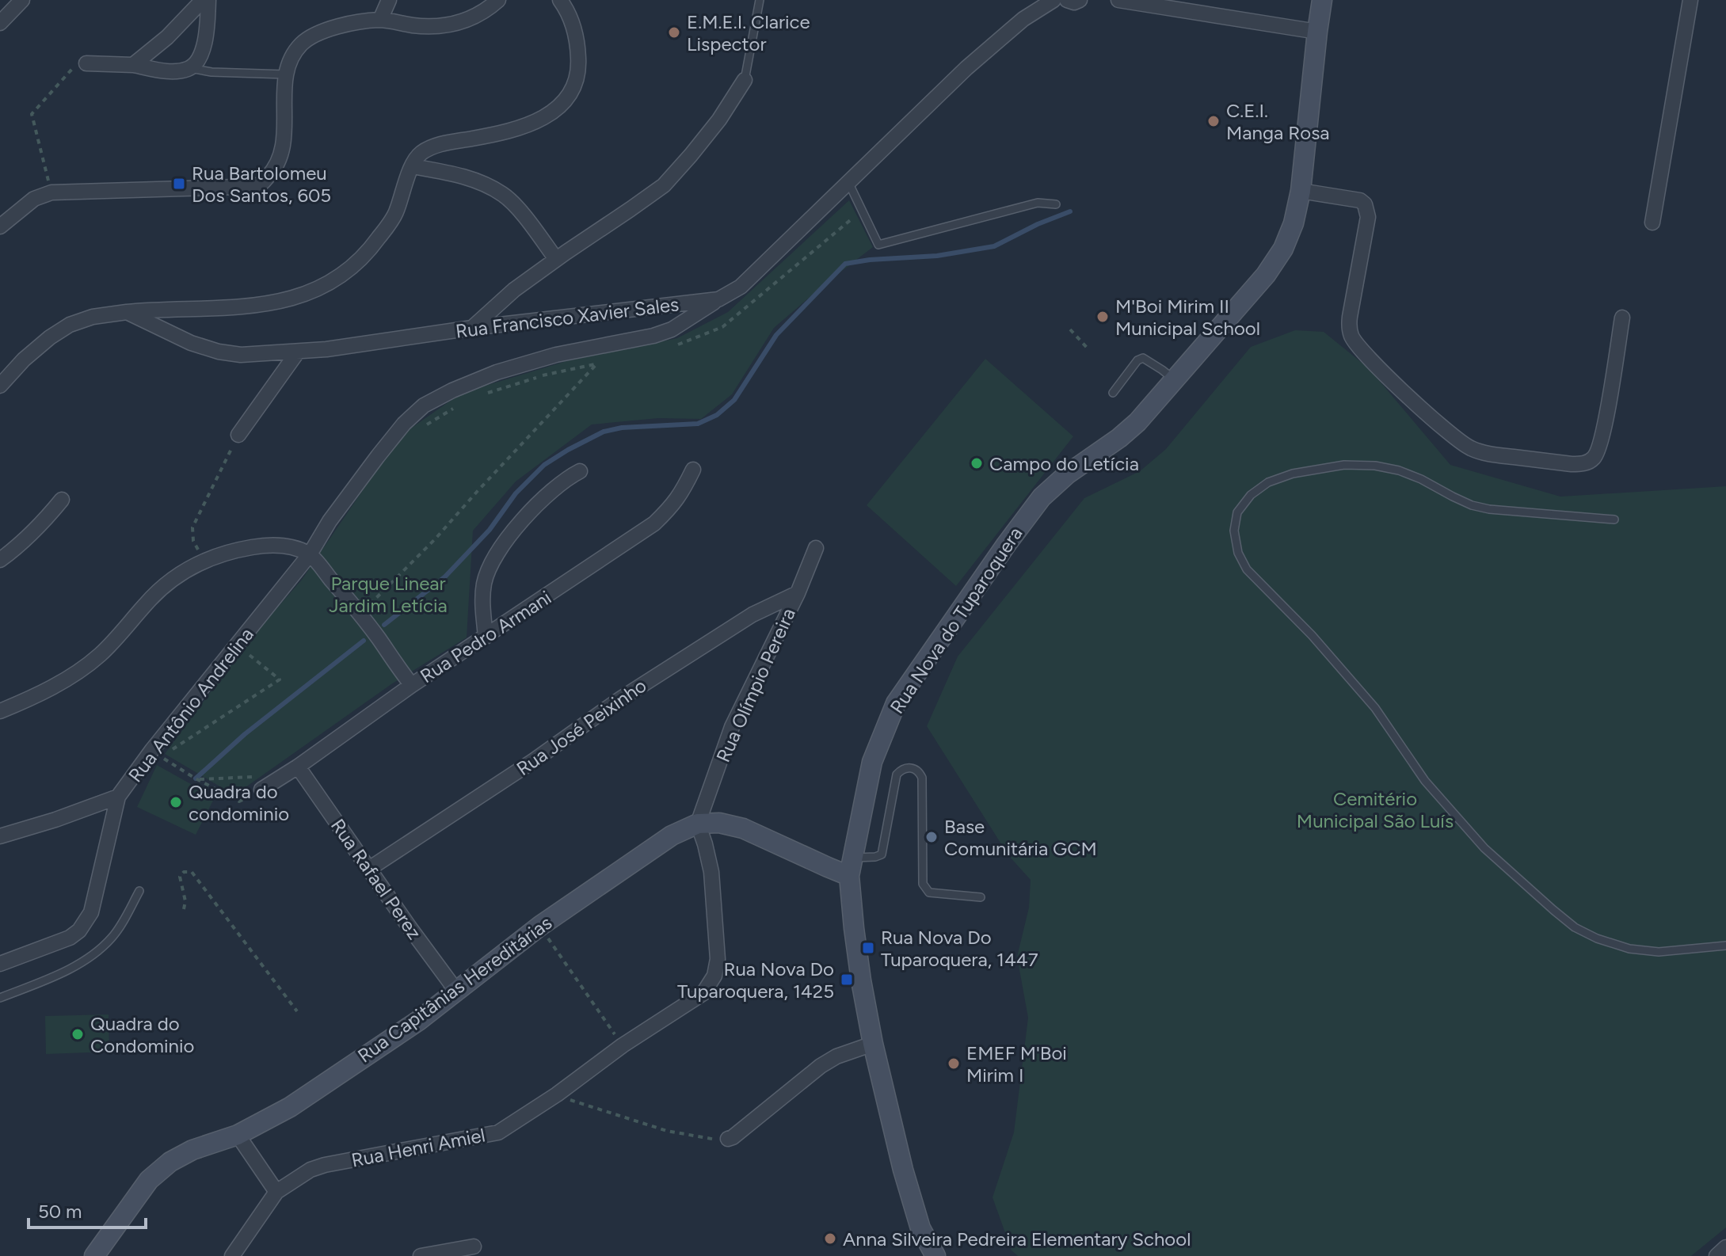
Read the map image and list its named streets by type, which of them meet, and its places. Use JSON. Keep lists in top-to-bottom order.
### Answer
{
  "streets": {
    "street": [
      "Rua Francisco Xavier Sales",
      "Rua Nova do Tuparoquera",
      "Rua Pedro Armani",
      "Rua Olímpio Pereira",
      "Rua Antônio Andrelina",
      "Rua José Peixinho",
      "Rua Rafael Perez",
      "Rua Capitânias Hereditárias",
      "Rua Henri Amiel"
    ]
  },
  "crossings": [
    ["Rua Francisco Xavier Sales", "Rua Antônio Andrelina"],
    ["Rua Nova do Tuparoquera", "Rua Capitânias Hereditárias"],
    ["Rua Pedro Armani", "Rua Rafael Perez"],
    ["Rua Olímpio Pereira", "Rua José Peixinho"],
    ["Rua Olímpio Pereira", "Rua Capitânias Hereditárias"],
    ["Rua Olímpio Pereira", "Rua Henri Amiel"],
    ["Rua José Peixinho", "Rua Rafael Perez"],
    ["Rua Rafael Perez", "Rua Capitânias Hereditárias"],
    ["Rua Capitânias Hereditárias", "Rua Henri Amiel"]
  ],
  "parks": ["Parque Linear Jardim Letícia", "Cemitério Municipal São Luís"],
  "places": {
    "other": [
      "E.M.E.I. Clarice Lispector",
      "C.E.I. Manga Rosa",
      "M'Boi Mirim II Municipal School",
      "Campo do Letícia",
      "Quadra do condominio",
      "Base Comunitária GCM",
      "Quadra do Condominio",
      "EMEF M'Boi Mirim I",
      "Anna Silveira Pedreira Elementary School"
    ],
    "transit": ["Rua Bartolomeu Dos Santos, 605", "Rua Nova Do Tuparoquera, 1447", "Rua Nova Do Tuparoquera, 1425"]
  },
  "scale_bar": "50 m"
}
